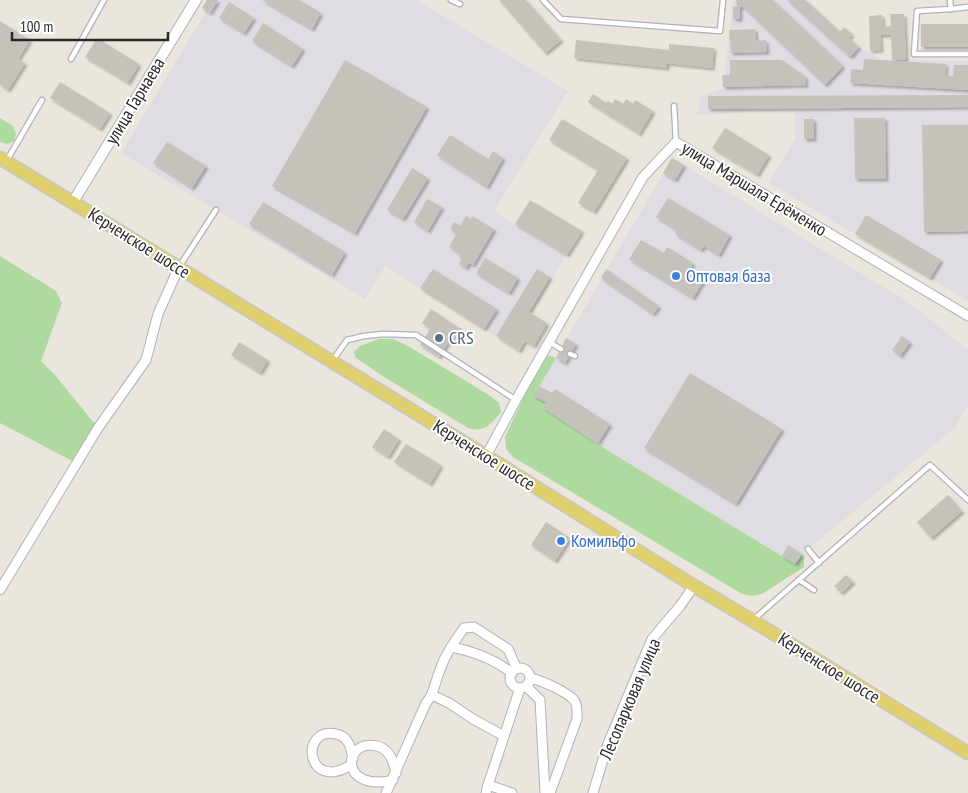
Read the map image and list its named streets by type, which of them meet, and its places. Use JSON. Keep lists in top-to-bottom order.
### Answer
{
  "streets": {
    "main road": ["Керченское шоссе"],
    "street": ["улица Гарнаева", "улица Маршала Ерёменко", "Лесопарковая улица"]
  },
  "crossings": [
    ["улица Гарнаева", "Керченское шоссе"],
    ["улица Маршала Ерёменко", "Керченское шоссе"],
    ["Керченское шоссе", "Лесопарковая улица"]
  ],
  "places": ["Оптовая база", "CRS", "Комильфо"],
  "scale_bar": "100 m"
}
